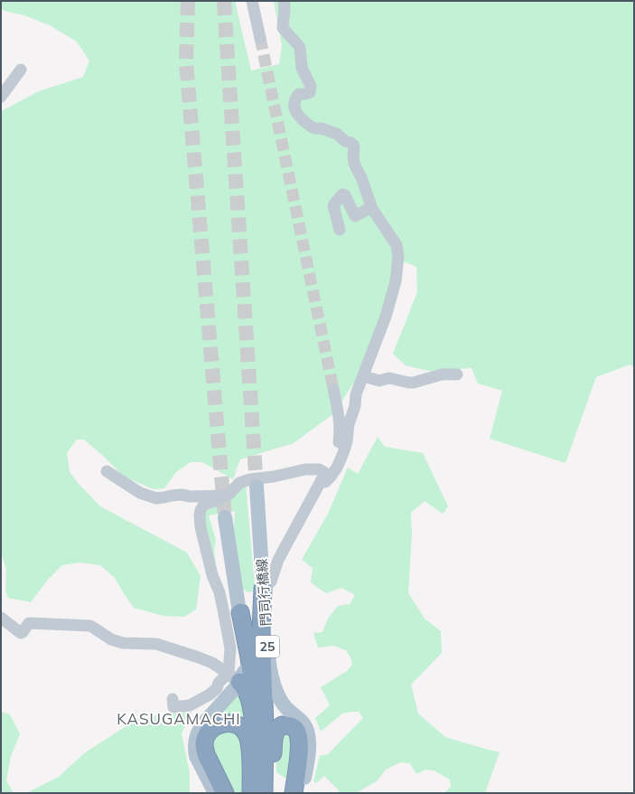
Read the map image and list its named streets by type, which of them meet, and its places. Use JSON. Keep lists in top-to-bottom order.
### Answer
{
  "streets": {
    "main road": ["門司行橋線", "25"]
  },
  "districts": ["KASUGAMACHI"]
}
